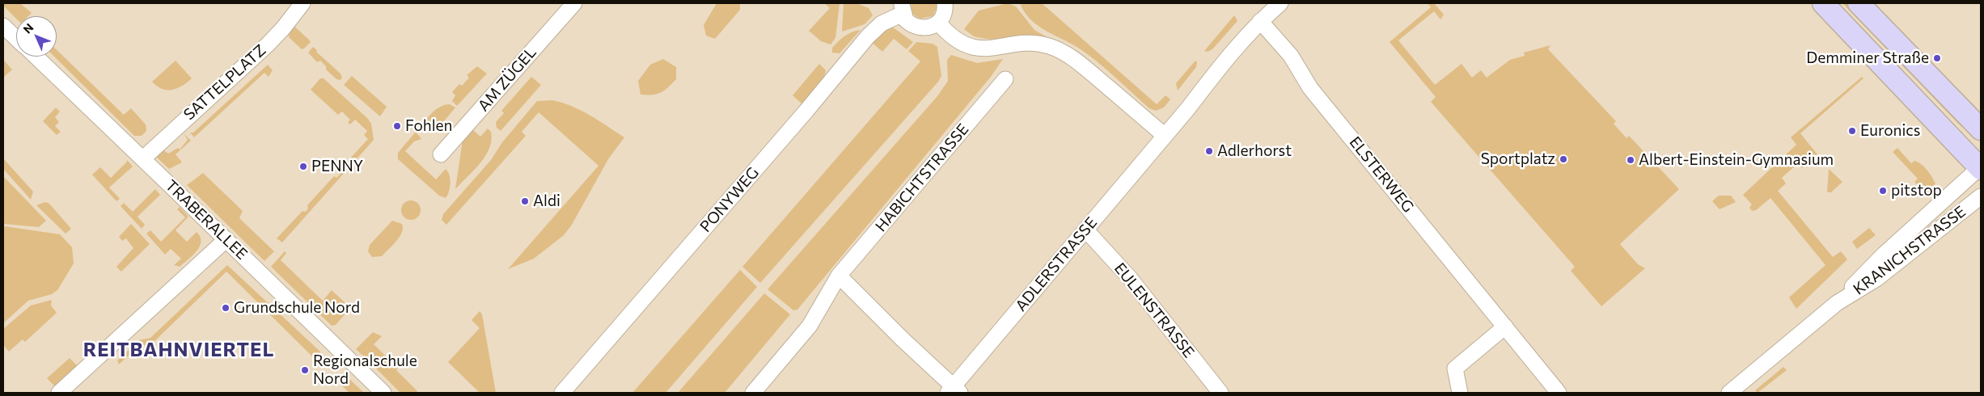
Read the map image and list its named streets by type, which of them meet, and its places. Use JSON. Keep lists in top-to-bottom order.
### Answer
{
  "streets": {
    "street": [
      "AM ZÜGEL",
      "SATTELPLATZ",
      "ELSTERWEG",
      "HABICHTSTRASSE",
      "PONYWEG",
      "TRABERALLEE",
      "KRANICHSTRASSE",
      "ADLERSTRASSE",
      "EULENSTRASSE"
    ]
  },
  "crossings": [
    ["SATTELPLATZ", "TRABERALLEE"],
    ["ELSTERWEG", "ADLERSTRASSE"],
    ["ADLERSTRASSE", "EULENSTRASSE"]
  ],
  "districts": ["REITBAHNVIERTEL"],
  "places": [
    "Demminer Straße",
    "Fohlen",
    "Euronics",
    "Adlerhorst",
    "Sportplatz",
    "Albert-Einstein-Gymnasium",
    "PENNY",
    "pitstop",
    "Aldi",
    "Grundschule Nord",
    "Regionalschule Nord"
  ],
  "north": "top left"
}
